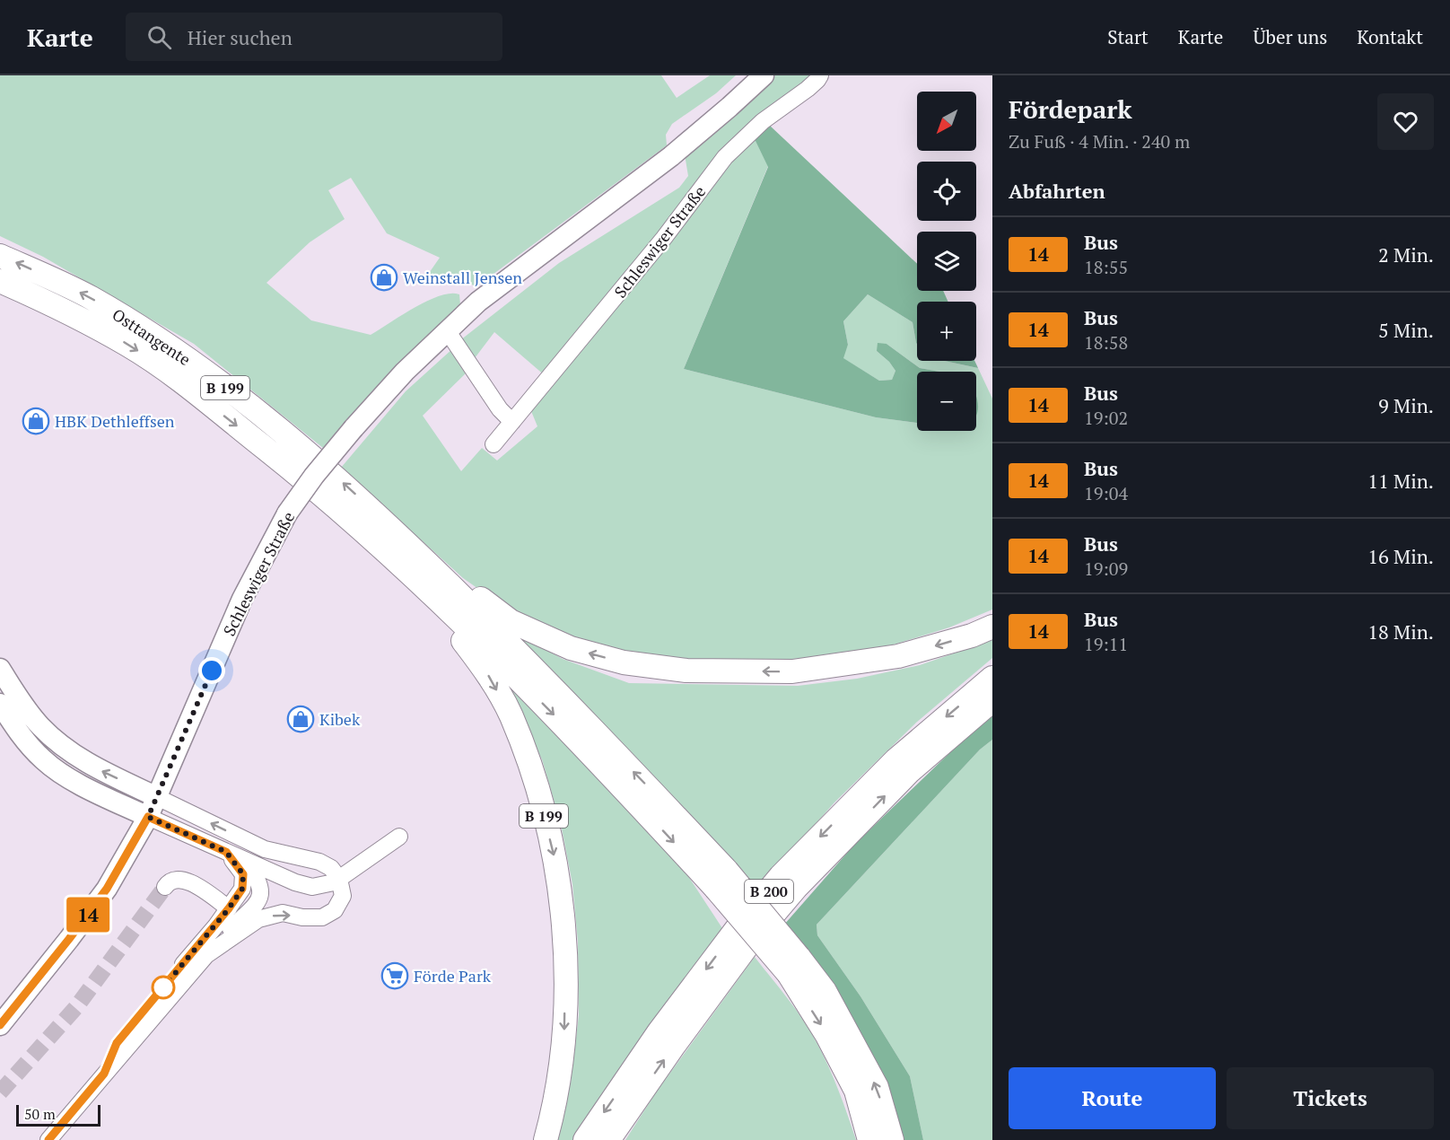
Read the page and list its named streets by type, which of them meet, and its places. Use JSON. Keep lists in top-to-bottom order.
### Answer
{
  "streets": {
    "highway": ["Osttangente", "B 199", "B 200"],
    "main road": ["Schleswiger Straße"]
  },
  "crossings": [
    ["Osttangente", "B 199"]
  ],
  "places": {
    "shop": ["Weinstall Jensen", "HBK Dethleffsen", "Kibek"],
    "supermarket": ["Förde Park"]
  },
  "lines": ["bus line 14"],
  "scale_bar": "50 m",
  "north": "bottom left",
  "page": {
    "header": "Karte",
    "search": "Hier suchen",
    "nav": [
      "Start",
      "Karte",
      "Über uns",
      "Kontakt"
    ],
    "on_map": "14",
    "heading": [
      ["Fördepark", "Zu Fuß · 4 Min. · 240 m"],
      "Abfahrten"
    ],
    "map_buttons": ["+", "−"],
    "list": [
      {
        "mark": "14",
        "name": "Bus",
        "note": "18:55",
        "value": "2 Min."
      },
      {
        "mark": "14",
        "name": "Bus",
        "note": "18:58",
        "value": "5 Min."
      },
      {
        "mark": "14",
        "name": "Bus",
        "note": "19:02",
        "value": "9 Min."
      },
      {
        "mark": "14",
        "name": "Bus",
        "note": "19:04",
        "value": "11 Min."
      },
      {
        "mark": "14",
        "name": "Bus",
        "note": "19:09",
        "value": "16 Min."
      },
      {
        "mark": "14",
        "name": "Bus",
        "note": "19:11",
        "value": "18 Min."
      }
    ],
    "buttons": ["Route", "Tickets"],
    "scale": "50 m"
  }
}
